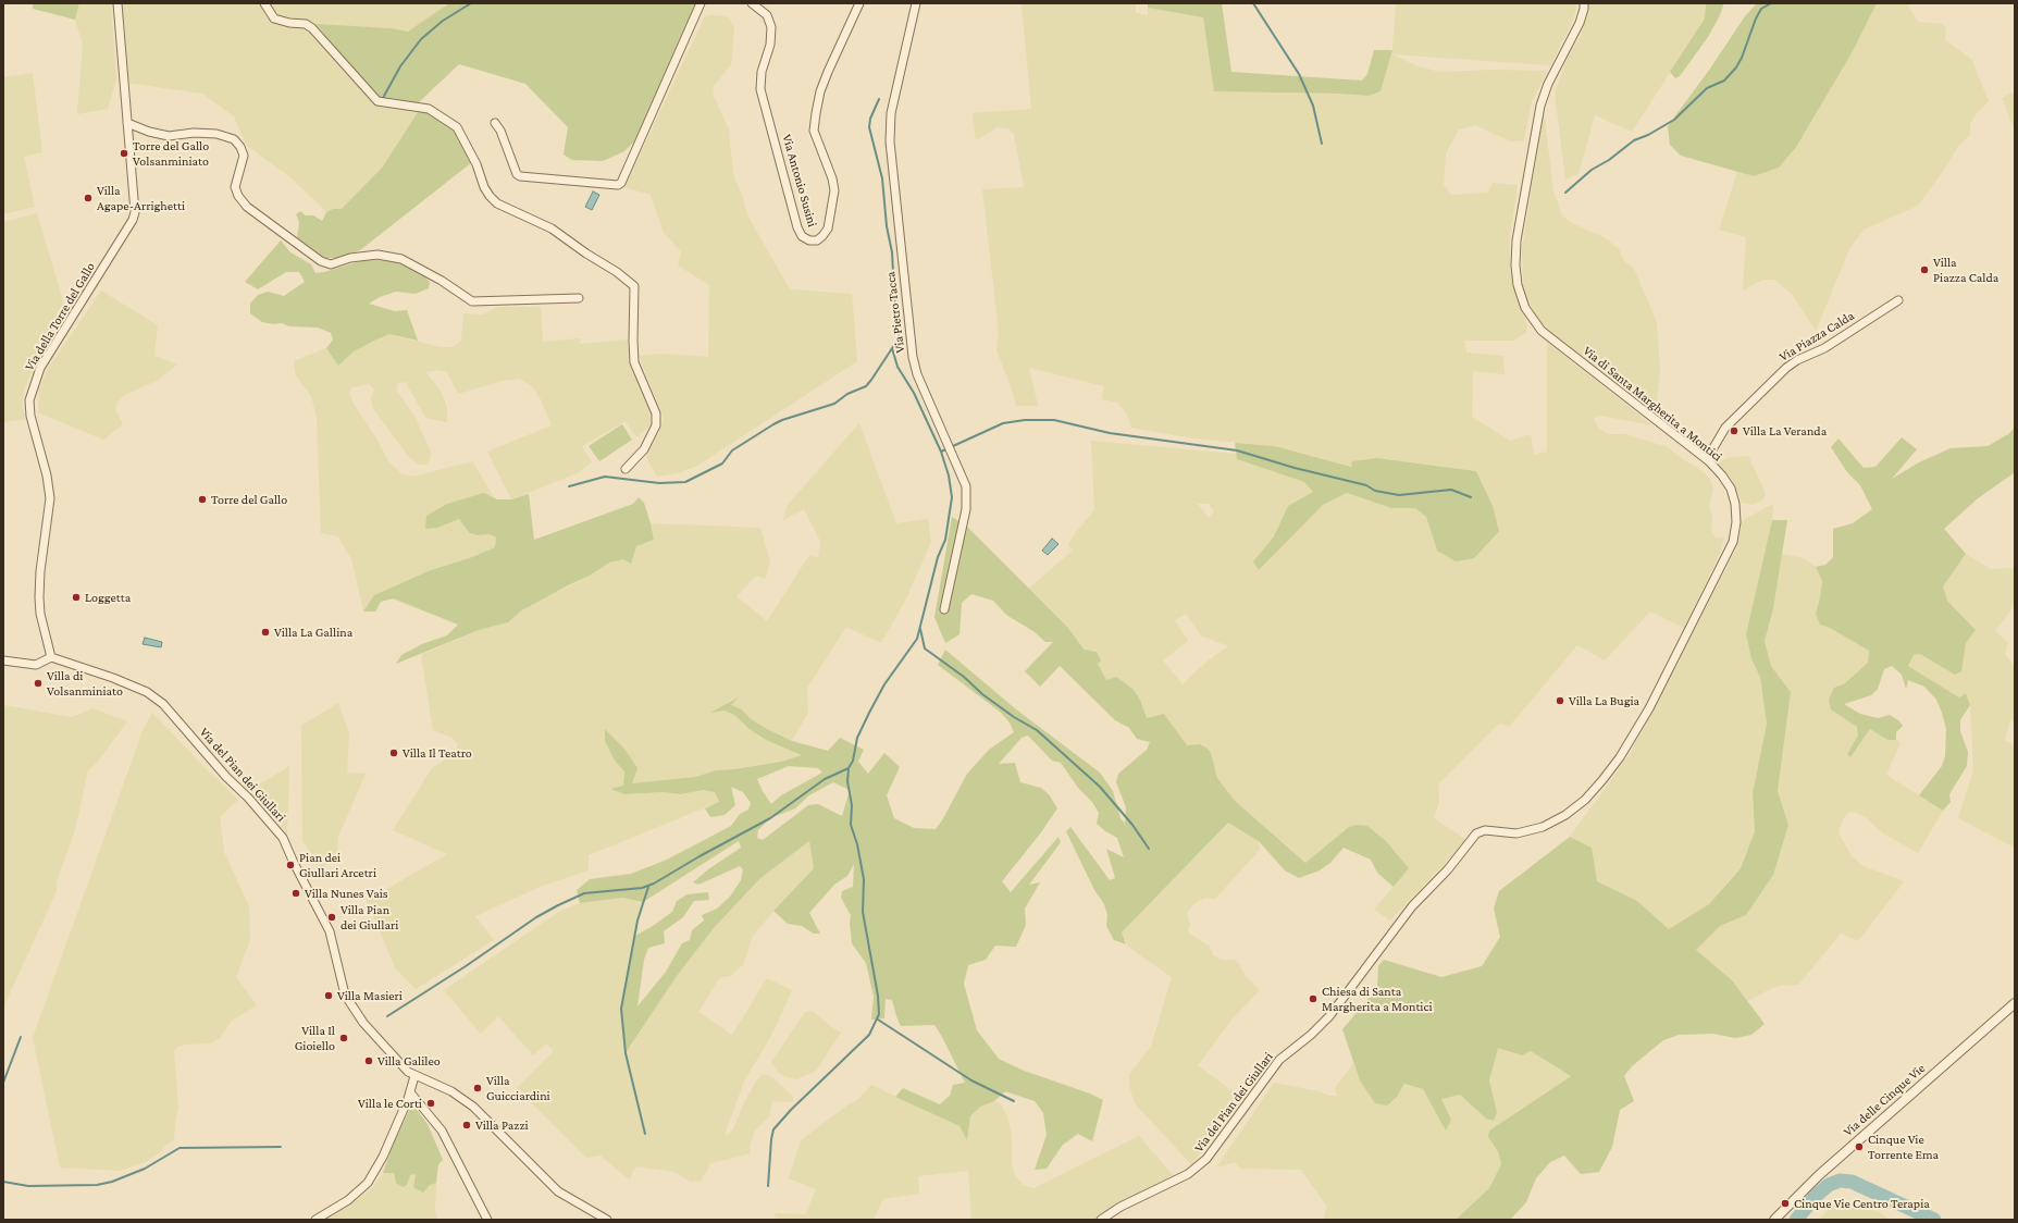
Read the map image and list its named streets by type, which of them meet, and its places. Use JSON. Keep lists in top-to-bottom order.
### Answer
{
  "streets": {
    "street": [
      "Via Antonio Susini",
      "Via Pietro Tacca",
      "Via della Torre del Gallo",
      "Via Piazza Calda",
      "Via di Santa Margherita a Montici",
      "Via del Pian dei Giullari",
      "Via delle Cinque Vie"
    ]
  },
  "crossings": [
    ["Via della Torre del Gallo", "Via del Pian dei Giullari"],
    ["Via Piazza Calda", "Via di Santa Margherita a Montici"],
    ["Via di Santa Margherita a Montici", "Via del Pian dei Giullari"]
  ],
  "places": [
    "Torre del Gallo Volsanminiato",
    "Villa Agape-Arrighetti",
    "Villa Piazza Calda",
    "Villa La Veranda",
    "Torre del Gallo",
    "Loggetta",
    "Villa La Gallina",
    "Villa di Volsanminiato",
    "Villa La Bugia",
    "Villa Il Teatro",
    "Pian dei Giullari Arcetri",
    "Villa Nunes Vais",
    "Villa Pian dei Giullari",
    "Villa Masieri",
    "Chiesa di Santa Margherita a Montici",
    "Villa Il Gioiello",
    "Villa Galileo",
    "Villa Guicciardini",
    "Villa le Corti",
    "Villa Pazzi",
    "Cinque Vie Torrente Ema",
    "Cinque Vie Centro Terapia"
  ]
}
